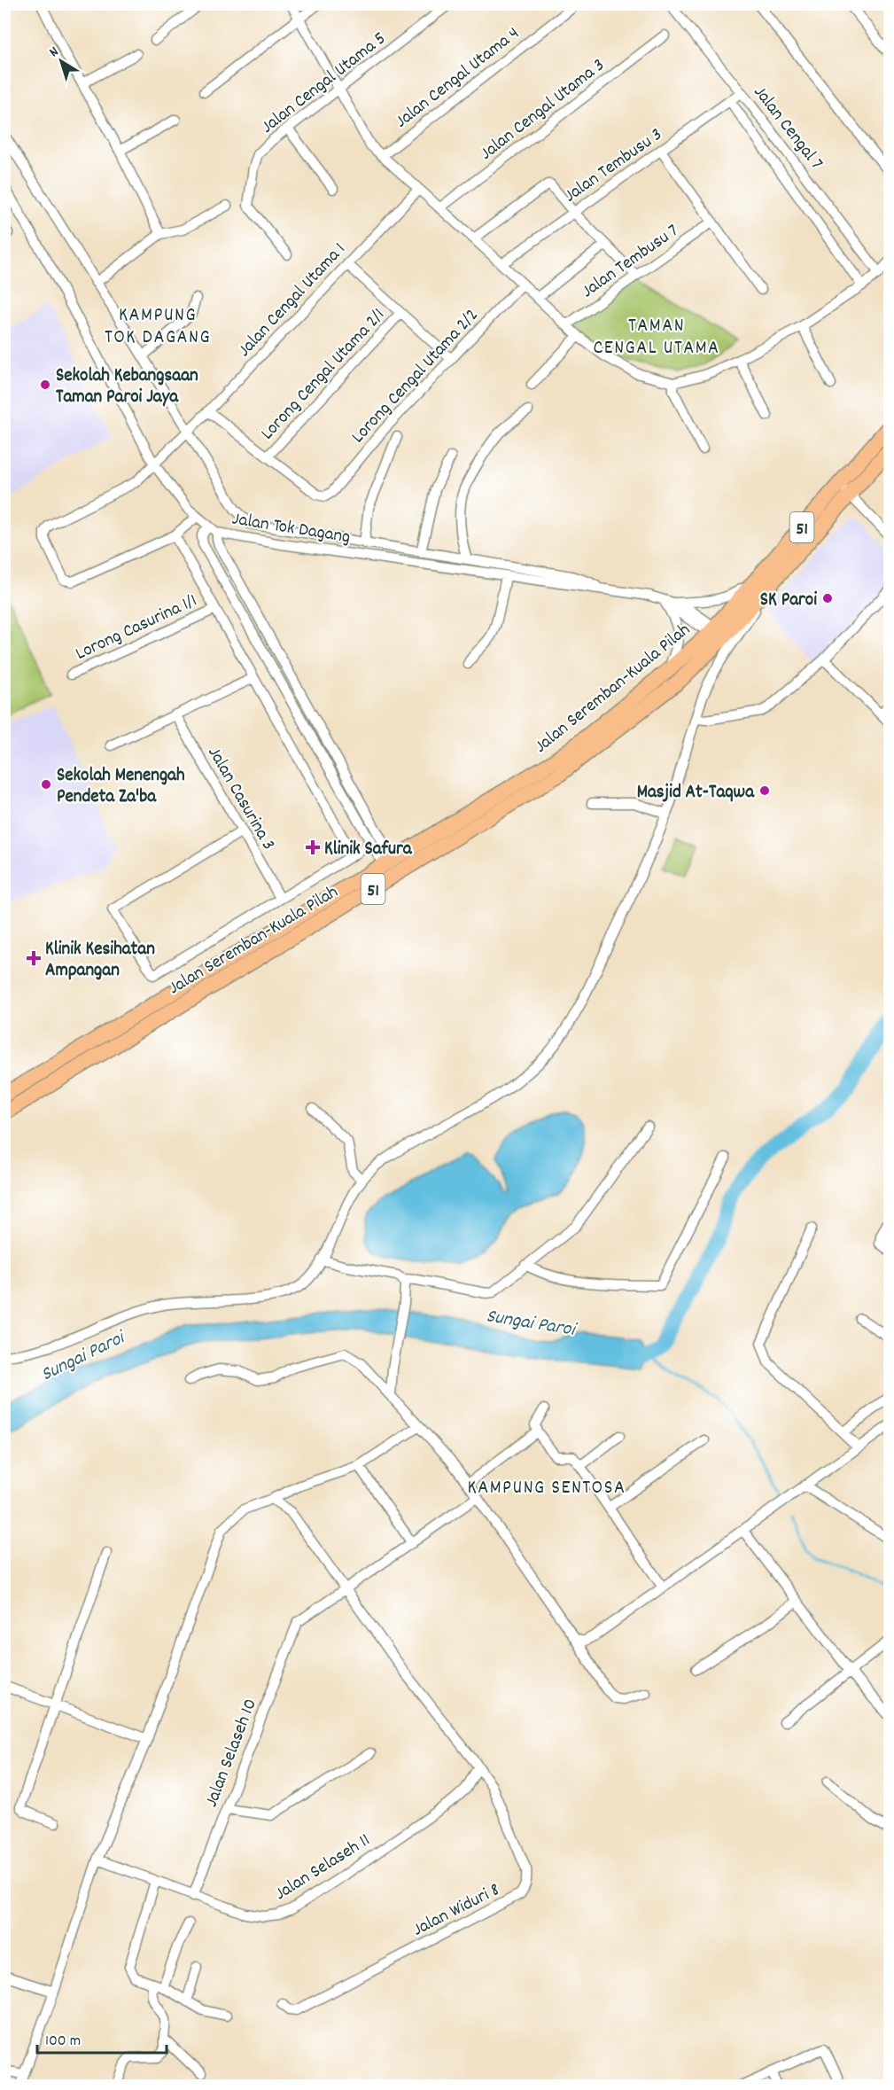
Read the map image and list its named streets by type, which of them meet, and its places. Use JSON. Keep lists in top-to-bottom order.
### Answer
{
  "streets": {
    "highway": ["51", "Jalan Seremban-Kuala Pilah"],
    "street": [
      "Jalan Cengal Utama 4",
      "Jalan Cengal Utama 5",
      "Jalan Cengal Utama 3",
      "Jalan Cengal 7",
      "Jalan Tembusu 3",
      "Jalan Tembusu 7",
      "Jalan Cengal Utama 1",
      "Lorong Cengal Utama 2/1",
      "Lorong Cengal Utama 2/2",
      "Jalan Tok Dagang",
      "Lorong Casurina 1/1",
      "Jalan Casurina 3",
      "Jalan Selaseh 10",
      "Jalan Selaseh 11",
      "Jalan Widuri 8"
    ]
  },
  "crossings": [
    ["Jalan Cengal 7", "Jalan Tembusu 3"],
    ["Jalan Cengal Utama 1", "Jalan Tok Dagang"],
    ["Lorong Cengal Utama 2/1", "Lorong Cengal Utama 2/2"],
    ["Jalan Tok Dagang", "Jalan Seremban-Kuala Pilah"],
    ["Jalan Selaseh 10", "Jalan Selaseh 11"],
    ["Jalan Selaseh 11", "Jalan Widuri 8"]
  ],
  "districts": ["KAMPUNG TOK DAGANG", "TAMAN CENGAL UTAMA", "KAMPUNG SENTOSA"],
  "water": ["Sungai Paroi"],
  "places": {
    "other": [
      "Sekolah Kebangsaan Taman Paroi Jaya",
      "SK Paroi",
      "Sekolah Menengah Pendeta Za'ba",
      "Masjid At-Taqwa"
    ],
    "health": ["Klinik Safura", "Klinik Kesihatan Ampangan"]
  },
  "scale_bar": "100 m",
  "north": "top left"
}
